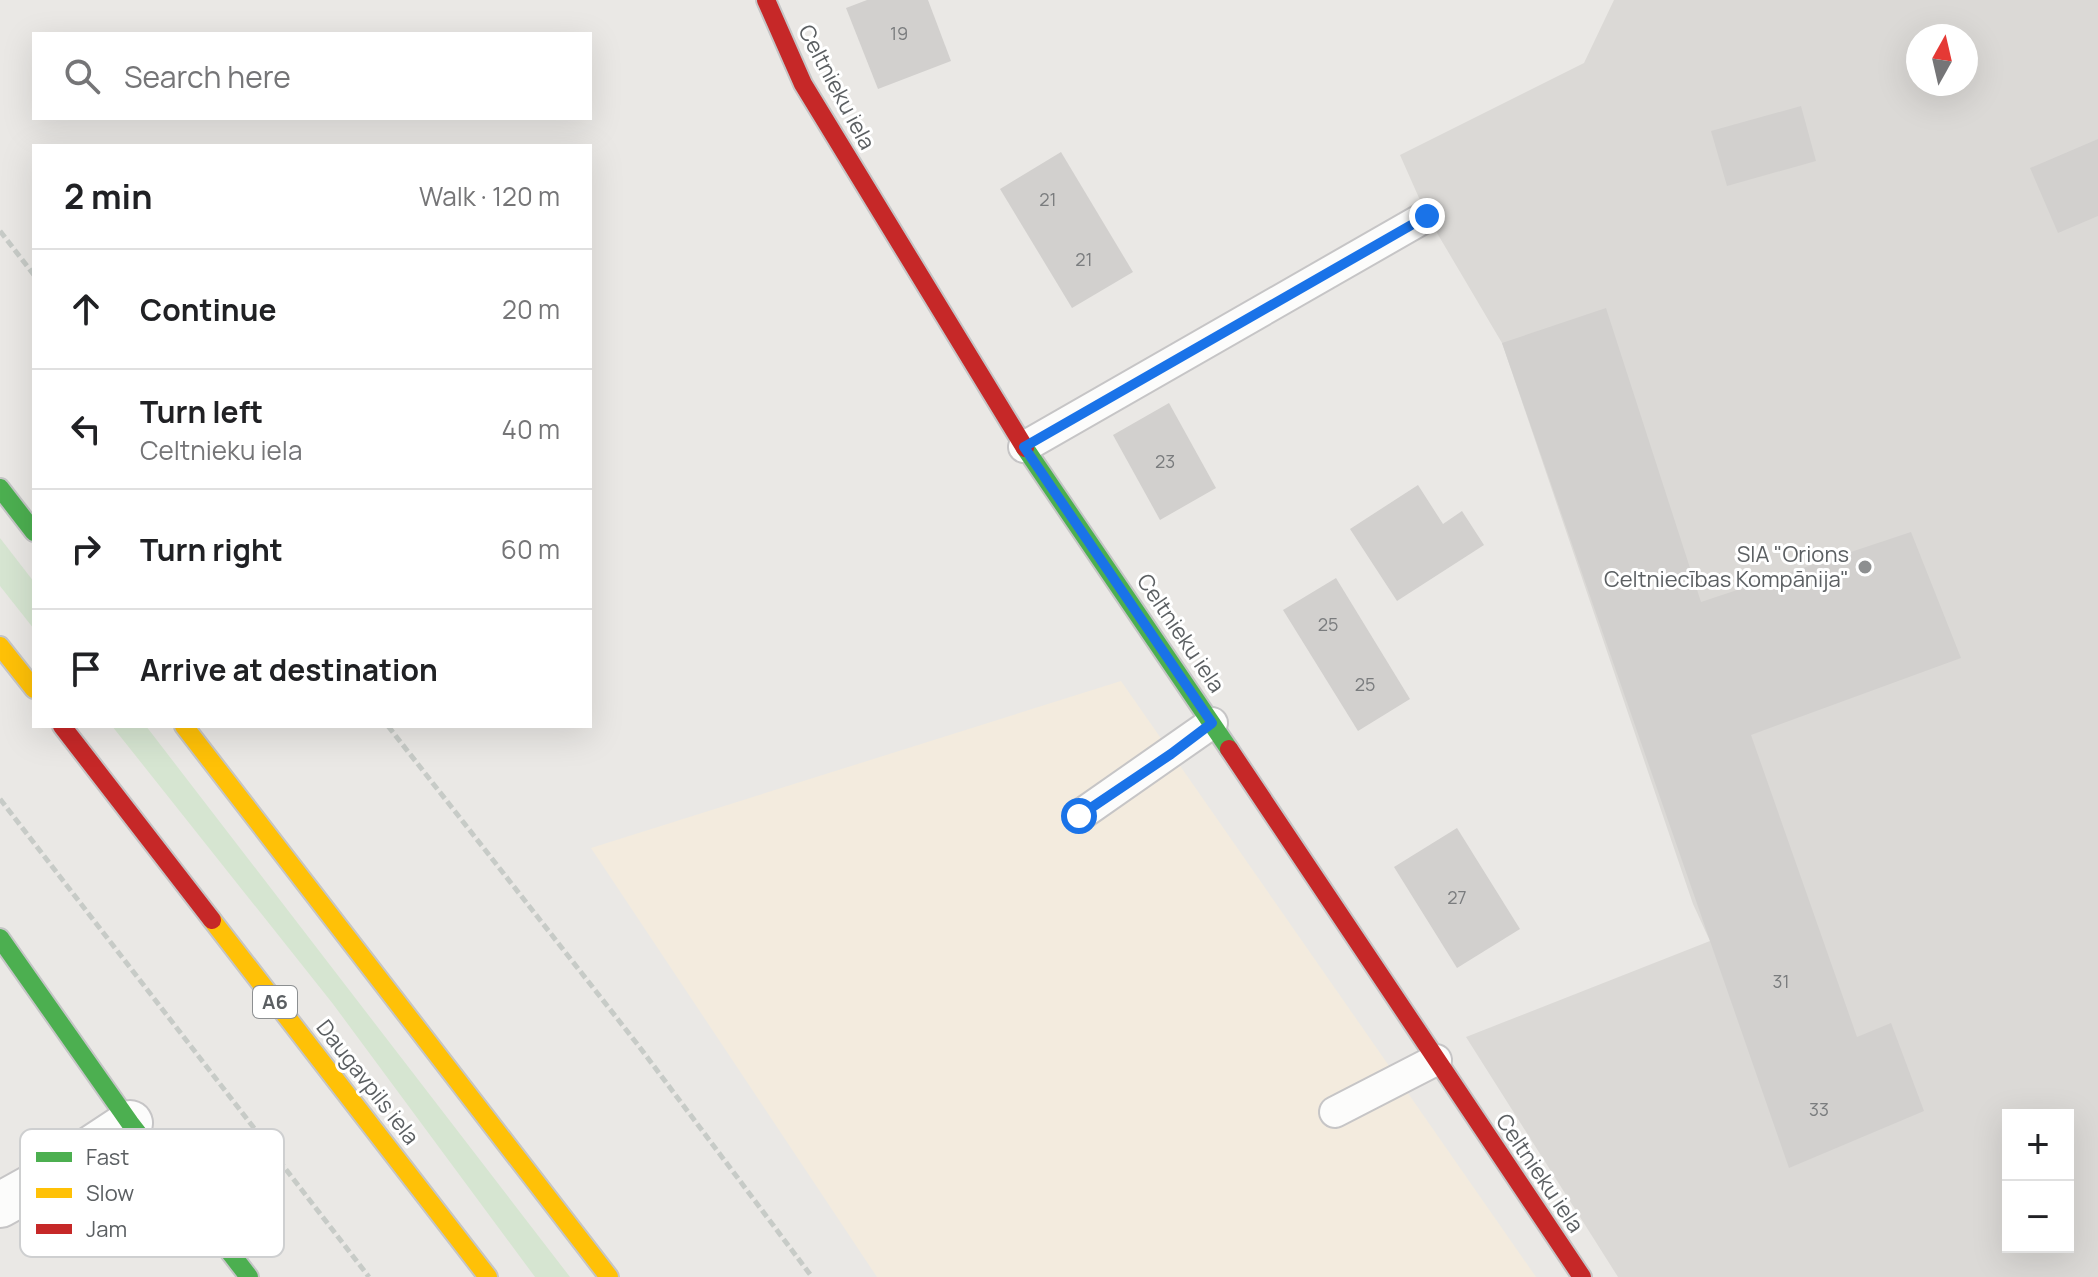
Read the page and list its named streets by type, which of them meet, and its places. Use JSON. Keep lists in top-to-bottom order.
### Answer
{
  "streets": {
    "main road": ["Celtnieku iela", "A6", "Daugavpils iela"]
  },
  "places": ["SIA \"Orions Celtniecības Kompānija\""],
  "house_numbers": [
    "19",
    "21",
    "21",
    "23",
    "25",
    "25",
    "27",
    "31",
    "33"
  ],
  "legend": ["Fast", "Slow", "Jam"],
  "north": "top",
  "page": {
    "search": "Search here",
    "heading": ["2 min", "Walk · 120 m"],
    "list": [
      ["Continue", "20 m"],
      ["Turn left", "Celtnieku iela", "40 m"],
      ["Turn right", "60 m"],
      "Arrive at destination"
    ],
    "map_buttons": ["+", "−"]
  }
}
